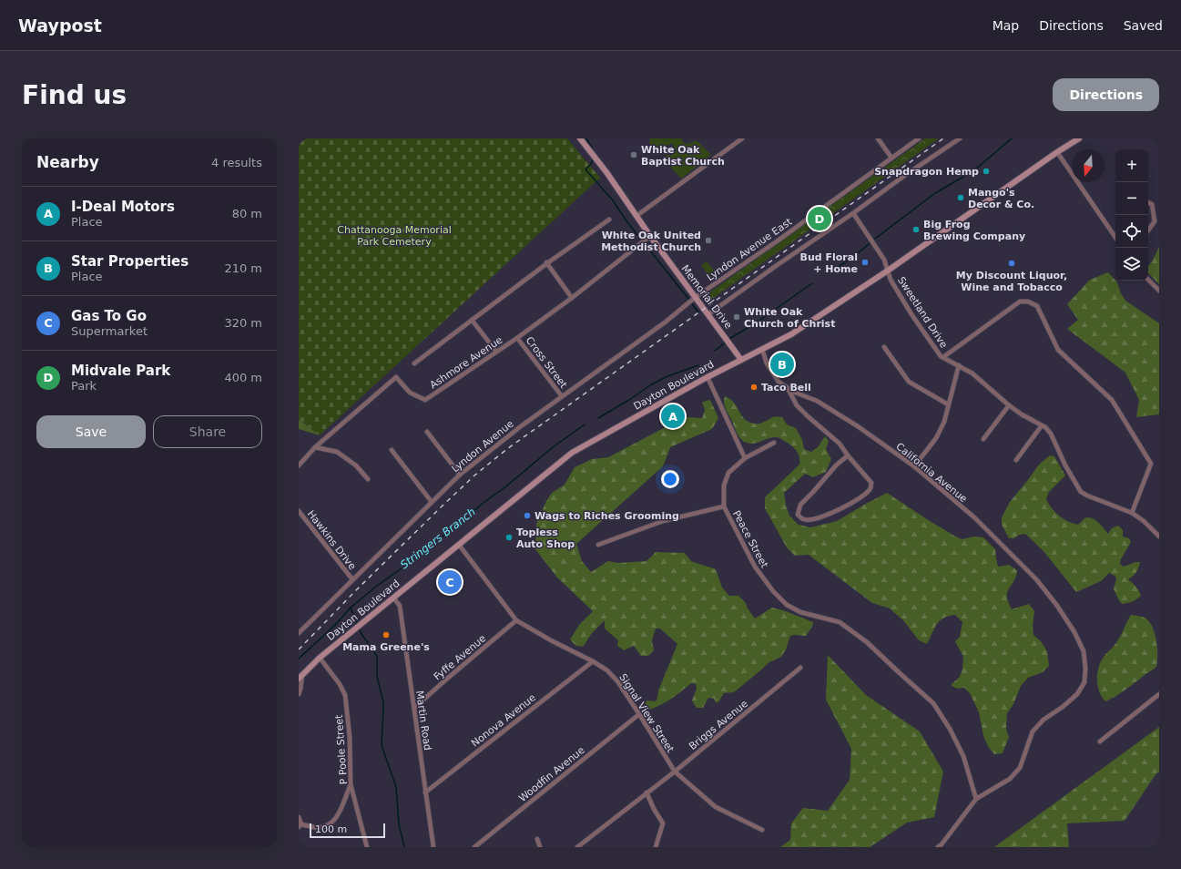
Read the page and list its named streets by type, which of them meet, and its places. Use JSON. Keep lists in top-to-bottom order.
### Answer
{
  "streets": {
    "main road": ["Memorial Drive", "Dayton Boulevard"],
    "street": [
      "Lyndon Avenue East",
      "Sweetland Drive",
      "Ashmore Avenue",
      "Cross Street",
      "Lyndon Avenue",
      "California Avenue",
      "Peace Street",
      "Hawkins Drive",
      "Fyffe Avenue",
      "Signal View Street",
      "Martin Road",
      "Nonova Avenue",
      "Briggs Avenue",
      "P Poole Street",
      "Woodfin Avenue"
    ]
  },
  "crossings": [
    ["Lyndon Avenue East", "Memorial Drive"],
    ["Lyndon Avenue East", "Lyndon Avenue"],
    ["Memorial Drive", "Ashmore Avenue"],
    ["Memorial Drive", "Dayton Boulevard"],
    ["Memorial Drive", "Lyndon Avenue"],
    ["Sweetland Drive", "Dayton Boulevard"],
    ["Ashmore Avenue", "Cross Street"],
    ["Cross Street", "Lyndon Avenue"],
    ["Dayton Boulevard", "California Avenue"],
    ["Dayton Boulevard", "Signal View Street"],
    ["Dayton Boulevard", "Martin Road"],
    ["Dayton Boulevard", "P Poole Street"],
    ["Lyndon Avenue", "Hawkins Drive"],
    ["California Avenue", "Peace Street"],
    ["Fyffe Avenue", "Signal View Street"],
    ["Fyffe Avenue", "Martin Road"],
    ["Signal View Street", "Nonova Avenue"],
    ["Signal View Street", "Briggs Avenue"],
    ["Signal View Street", "Woodfin Avenue"],
    ["Martin Road", "Nonova Avenue"]
  ],
  "water": ["Stringers Branch"],
  "parks": ["Chattanooga Memorial Park Cemetery"],
  "places": [
    "White Oak Baptist Church",
    "Snapdragon Hemp",
    "Mango's Decor & Co.",
    "Big Frog Brewing Company",
    "White Oak United Methodist Church",
    "Bud Floral + Home",
    "My Discount Liquor, Wine and Tobacco",
    "White Oak Church of Christ",
    "Taco Bell",
    "Wags to Riches Grooming",
    "Topless Auto Shop",
    "Mama Greene's"
  ],
  "scale_bar": "100 m",
  "north": "bottom",
  "page": {
    "header": "Waypost",
    "nav": ["Map", "Directions", "Saved"],
    "buttons": [
      "Directions",
      ["Save", "Share"]
    ],
    "title": "Find us",
    "heading": ["Nearby", "4 results"],
    "map_buttons": ["+", "−"],
    "list": [
      {
        "mark": "A",
        "name": "I-Deal Motors",
        "note": "Place",
        "value": "80 m"
      },
      {
        "mark": "B",
        "name": "Star Properties",
        "note": "Place",
        "value": "210 m"
      },
      {
        "mark": "C",
        "name": "Gas To Go",
        "note": "Supermarket",
        "value": "320 m"
      },
      {
        "mark": "D",
        "name": "Midvale Park",
        "note": "Park",
        "value": "400 m"
      }
    ],
    "pins": [
      "D",
      "B",
      "A",
      "C"
    ],
    "scale": "100 m"
  }
}
